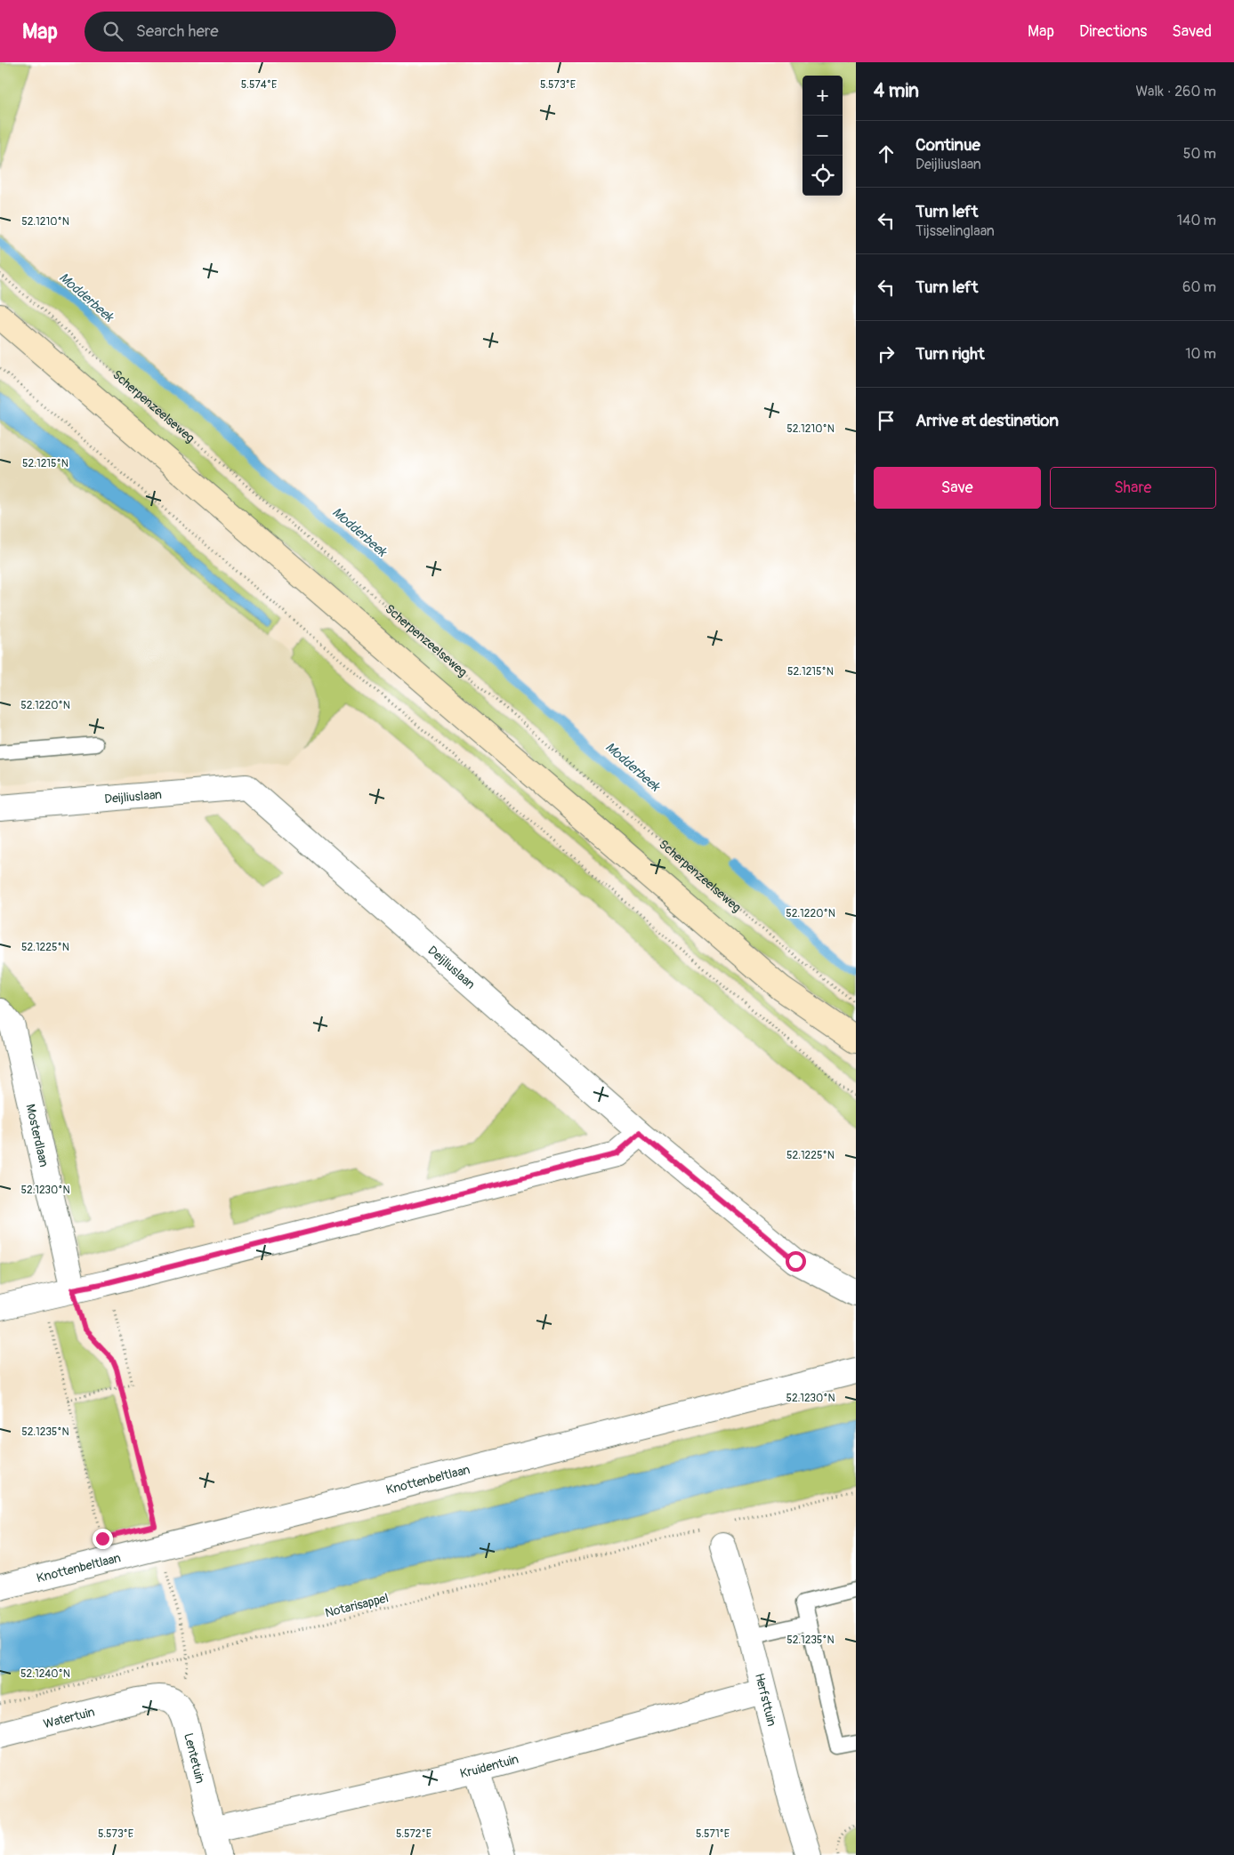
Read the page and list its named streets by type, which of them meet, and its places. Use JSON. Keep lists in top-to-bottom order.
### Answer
{
  "streets": {
    "street": [
      "Deijliuslaan",
      "Mosterdlaan",
      "Knottenbeltlaan",
      "Herfsttuin",
      "Watertuin",
      "Lentetuin",
      "Kruidentuin"
    ],
    "path": ["Scherpenzeelseweg", "Notarisappel"]
  },
  "crossings": [
    ["Notarisappel", "Herfsttuin"],
    ["Herfsttuin", "Kruidentuin"],
    ["Watertuin", "Lentetuin"],
    ["Lentetuin", "Kruidentuin"]
  ],
  "water": ["Modderbeek"],
  "page": {
    "header": "Map",
    "search": "Search here",
    "nav": ["Map", "Directions", "Saved"],
    "heading": ["4 min", "Walk · 260 m"],
    "map_buttons": ["+", "−"],
    "list": [
      ["Continue", "Deijliuslaan", "50 m"],
      ["Turn left", "Tijsselinglaan", "140 m"],
      ["Turn left", "60 m"],
      ["Turn right", "10 m"],
      "Arrive at destination"
    ],
    "buttons": ["Save", "Share"]
  },
  "coordinates": [
    "5.574°E",
    "5.573°E",
    "52.1210°N",
    "52.1215°N",
    "52.1220°N",
    "52.1225°N",
    "52.1230°N",
    "52.1235°N",
    "52.1240°N",
    "5.572°E",
    "5.571°E"
  ]
}
